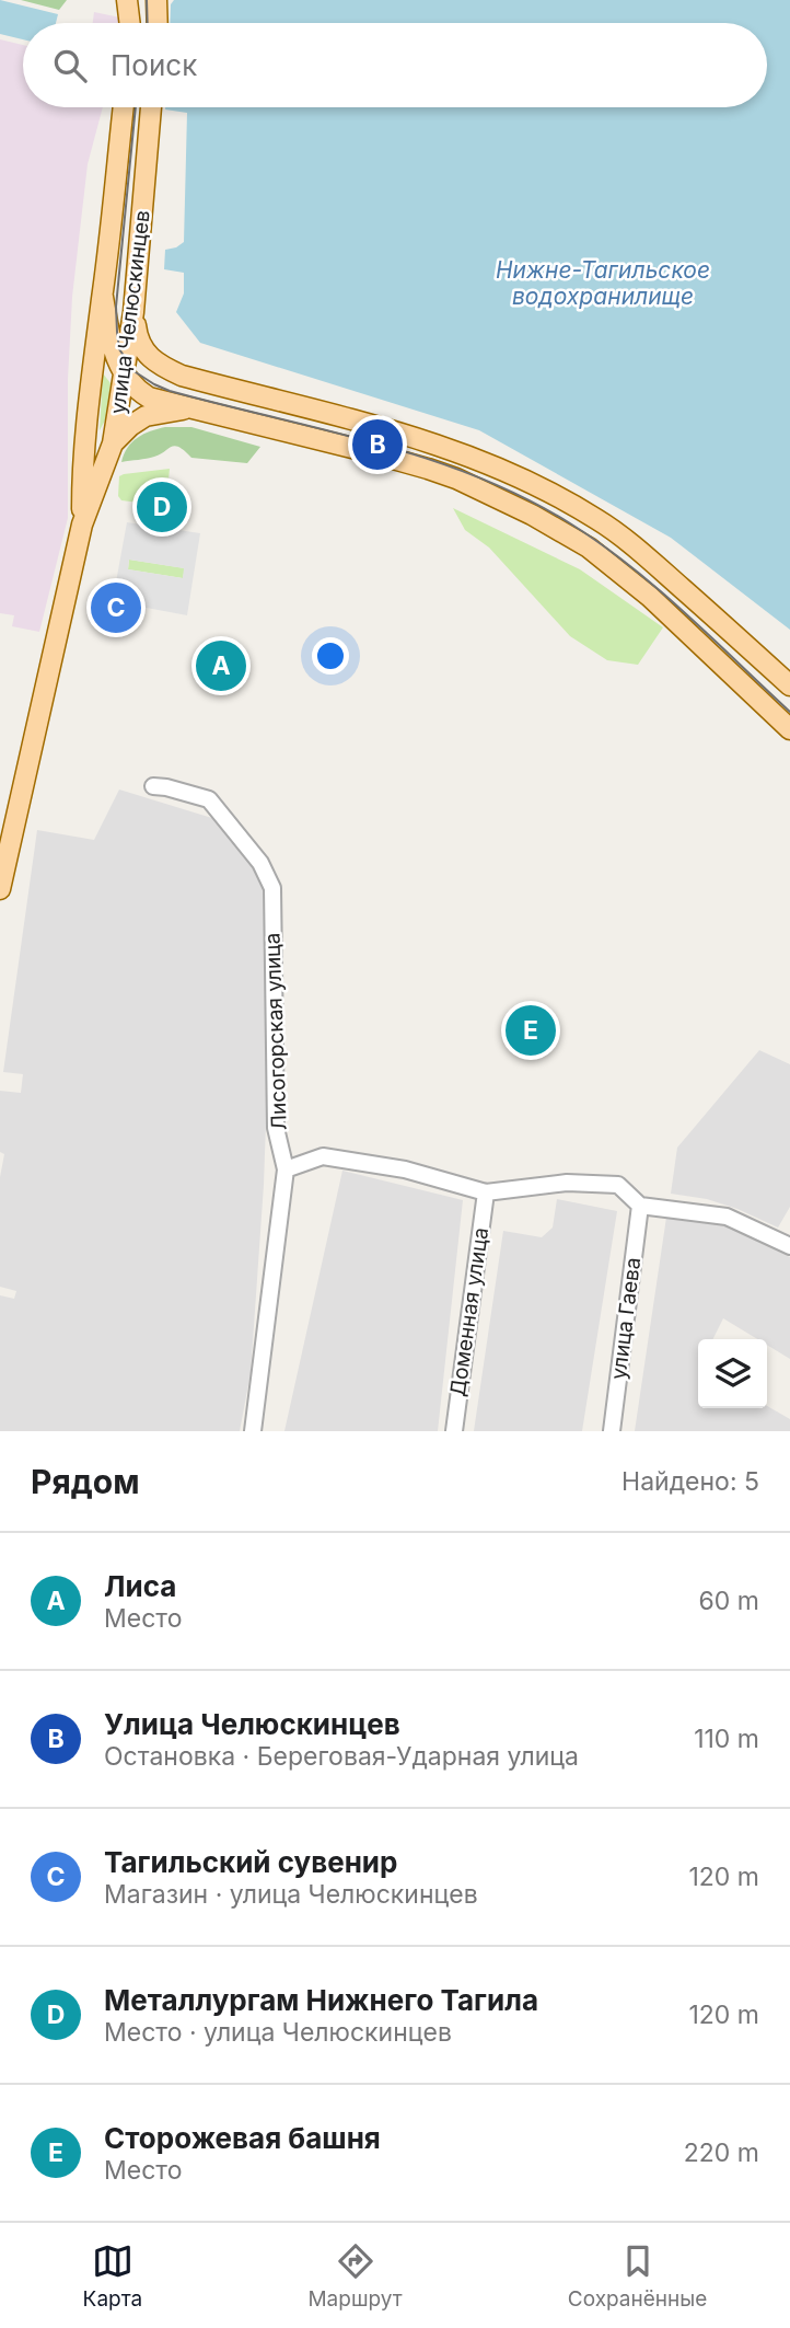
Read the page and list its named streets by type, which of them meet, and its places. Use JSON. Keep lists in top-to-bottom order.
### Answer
{
  "streets": {
    "main road": ["улица Челюскинцев"],
    "street": ["Лисогорская улица", "Доменная улица", "улица Гаева"]
  },
  "water": ["Нижне-Тагильское водохранилище"],
  "page": {
    "search": "Поиск",
    "pins": [
      "B",
      "D",
      "C",
      "A",
      "E"
    ],
    "heading": ["Рядом", "Найдено: 5"],
    "list": [
      {
        "mark": "A",
        "name": "Лиса",
        "note": "Место",
        "value": "60 m"
      },
      {
        "mark": "B",
        "name": "Улица Челюскинцев",
        "note": "Остановка · Береговая-Ударная улица",
        "value": "110 m"
      },
      {
        "mark": "C",
        "name": "Тагильский сувенир",
        "note": "Магазин · улица Челюскинцев",
        "value": "120 m"
      },
      {
        "mark": "D",
        "name": "Металлургам Нижнего Тагила",
        "note": "Место · улица Челюскинцев",
        "value": "120 m"
      },
      {
        "mark": "E",
        "name": "Сторожевая башня",
        "note": "Место",
        "value": "220 m"
      }
    ],
    "nav": ["Карта", "Маршрут", "Сохранённые"]
  }
}
